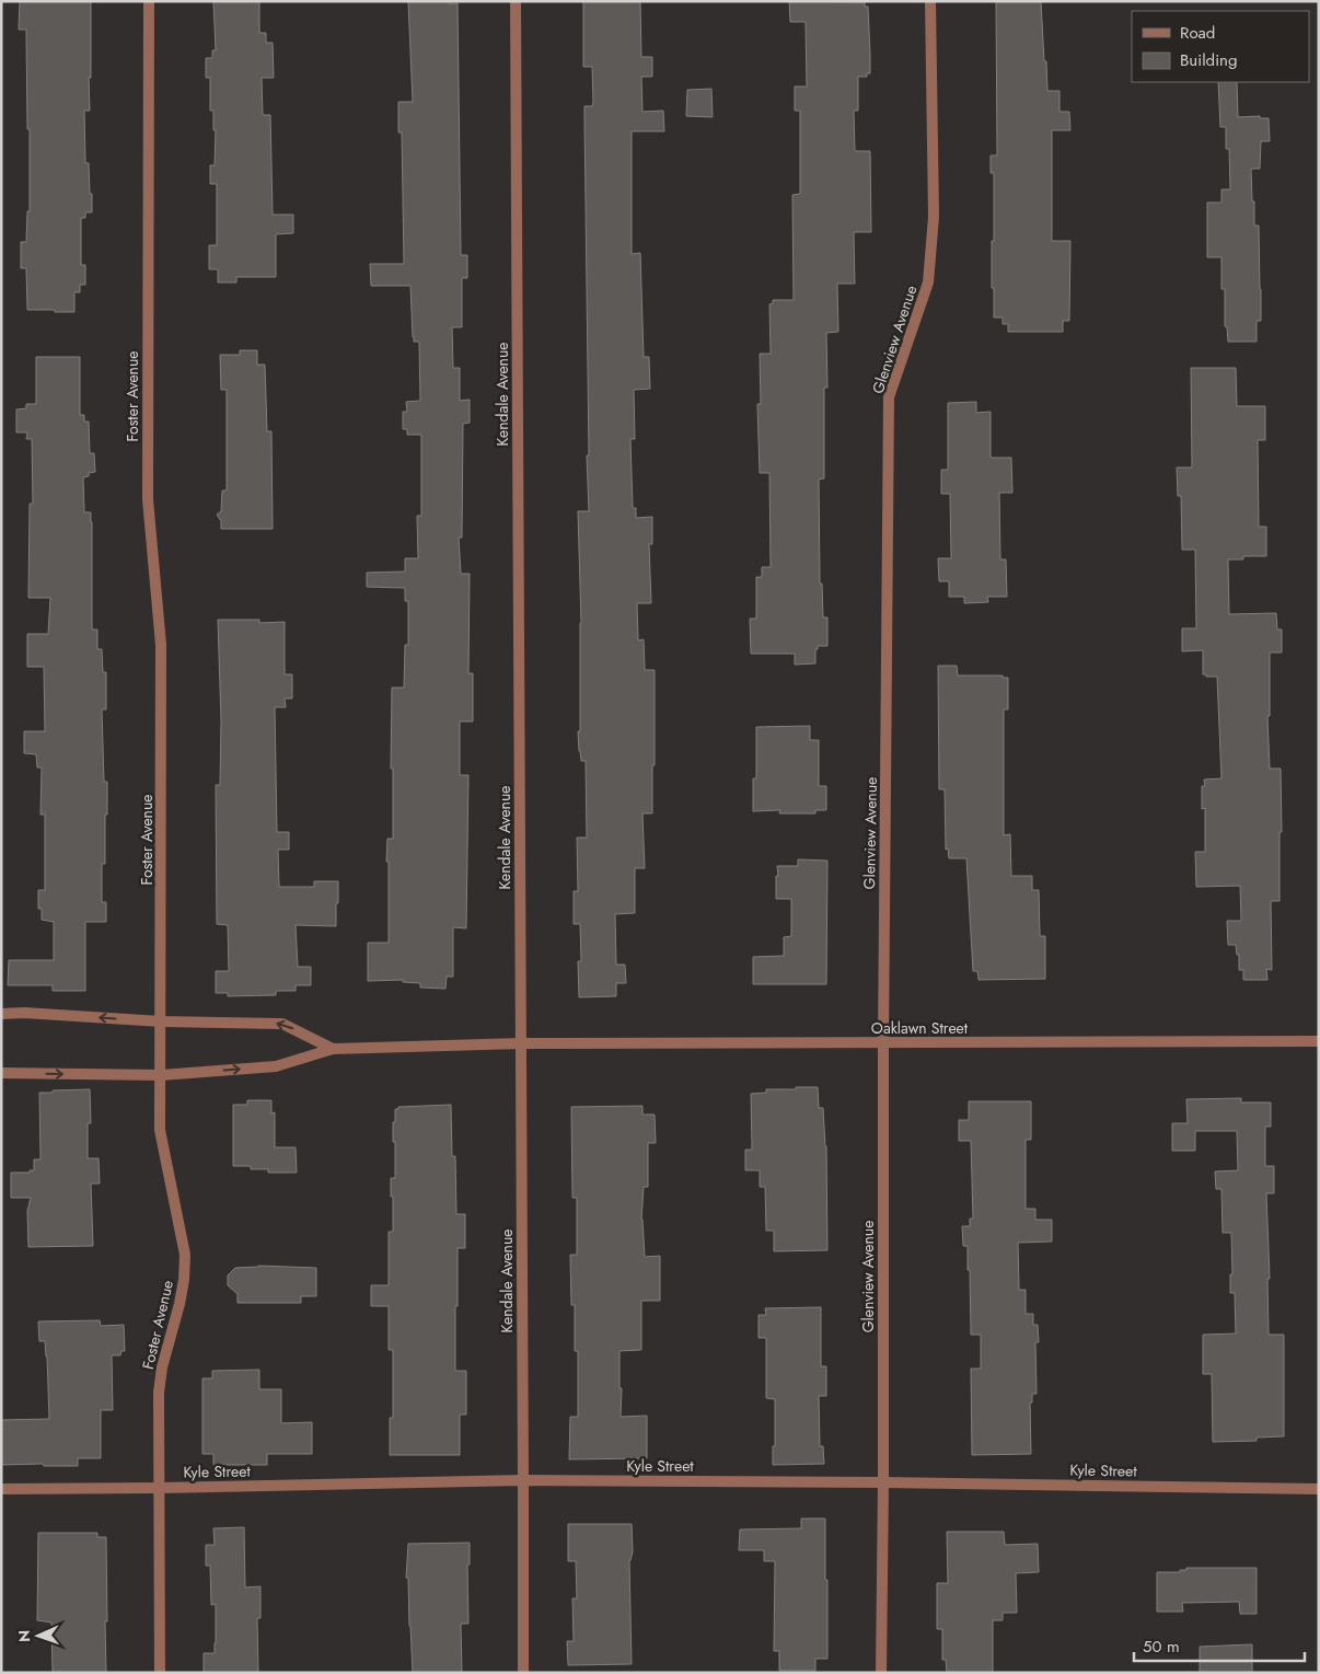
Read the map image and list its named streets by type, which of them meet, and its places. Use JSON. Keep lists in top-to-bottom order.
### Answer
{
  "streets": {
    "street": [
      "Glenview Avenue",
      "Kendale Avenue",
      "Foster Avenue",
      "Oaklawn Street",
      "Kyle Street"
    ]
  },
  "crossings": [
    ["Glenview Avenue", "Oaklawn Street"],
    ["Glenview Avenue", "Kyle Street"],
    ["Kendale Avenue", "Oaklawn Street"],
    ["Kendale Avenue", "Kyle Street"],
    ["Foster Avenue", "Kyle Street"]
  ],
  "legend": ["Road", "Building"],
  "scale_bar": "50 m",
  "north": "left"
}
